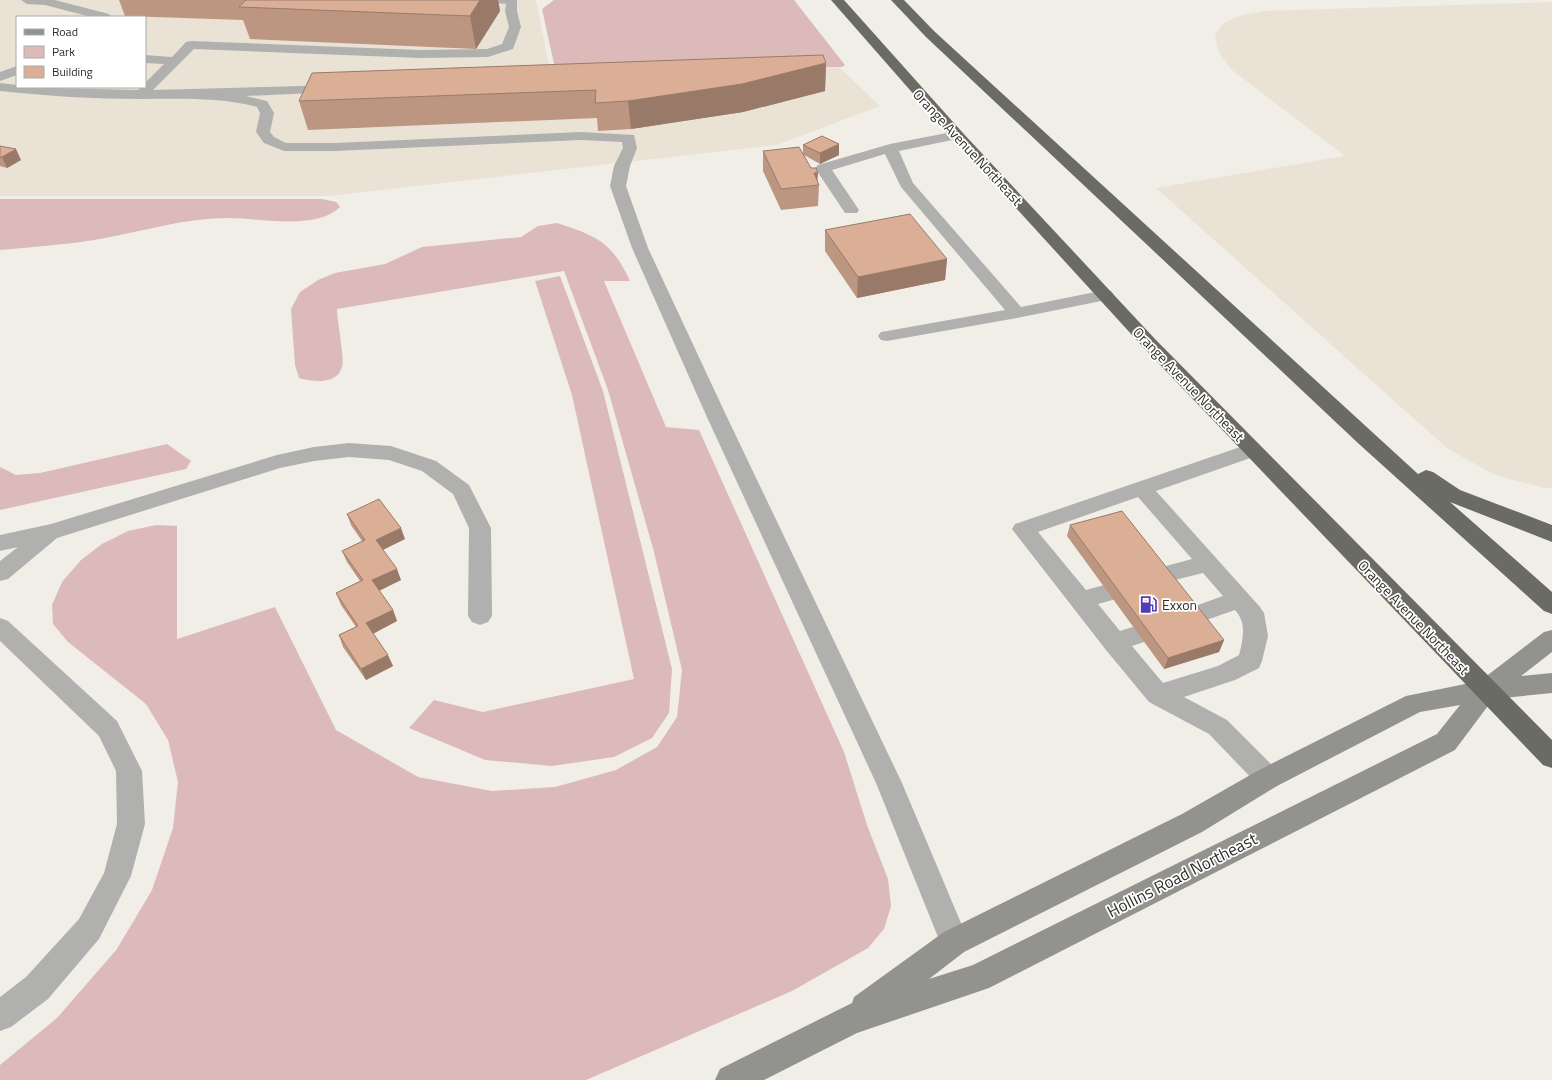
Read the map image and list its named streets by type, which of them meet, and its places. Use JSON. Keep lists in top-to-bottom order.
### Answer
{
  "streets": {
    "highway": ["Orange Avenue Northeast"],
    "street": ["Hollins Road Northeast"]
  },
  "crossings": [
    ["Orange Avenue Northeast", "Hollins Road Northeast"]
  ],
  "places": {
    "fuel station": ["Exxon"]
  },
  "legend": ["Road", "Park", "Building"]
}
